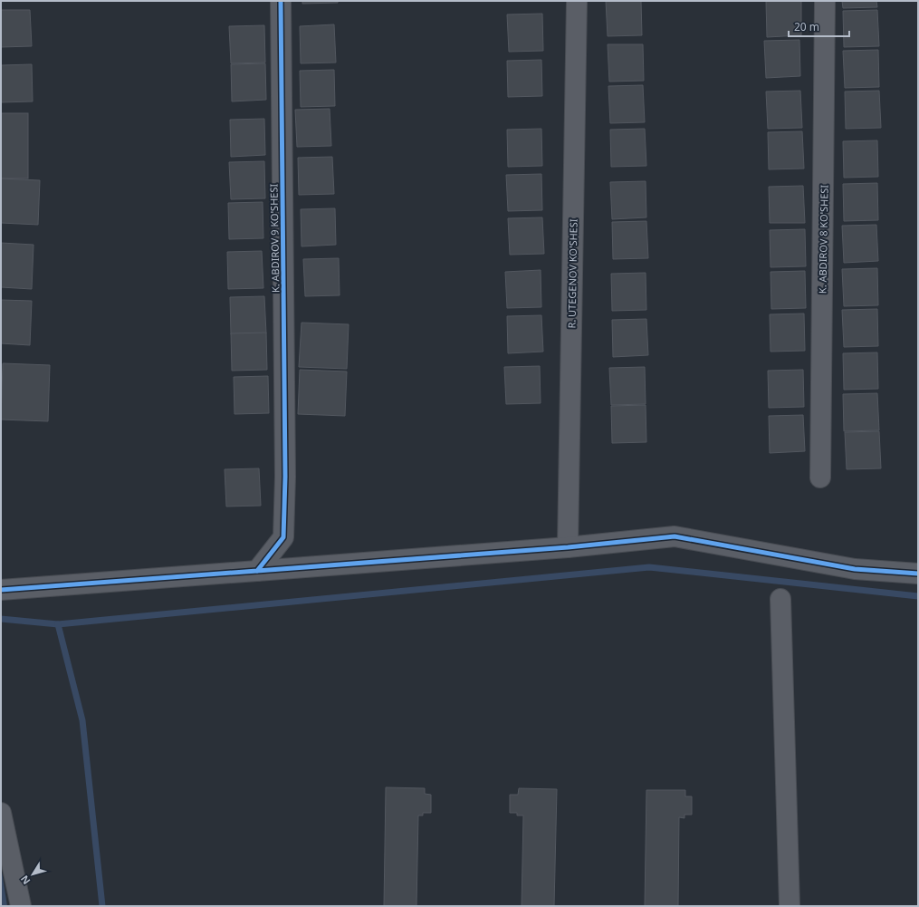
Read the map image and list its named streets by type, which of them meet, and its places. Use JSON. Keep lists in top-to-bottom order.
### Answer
{
  "streets": {
    "street": ["K. ABDIROV 9 KO'SHESI", "K. ABDIROV 8 KO'SHESI", "R. UTEGENOV KO'SHESI"]
  },
  "scale_bar": "20 m",
  "north": "bottom left"
}
